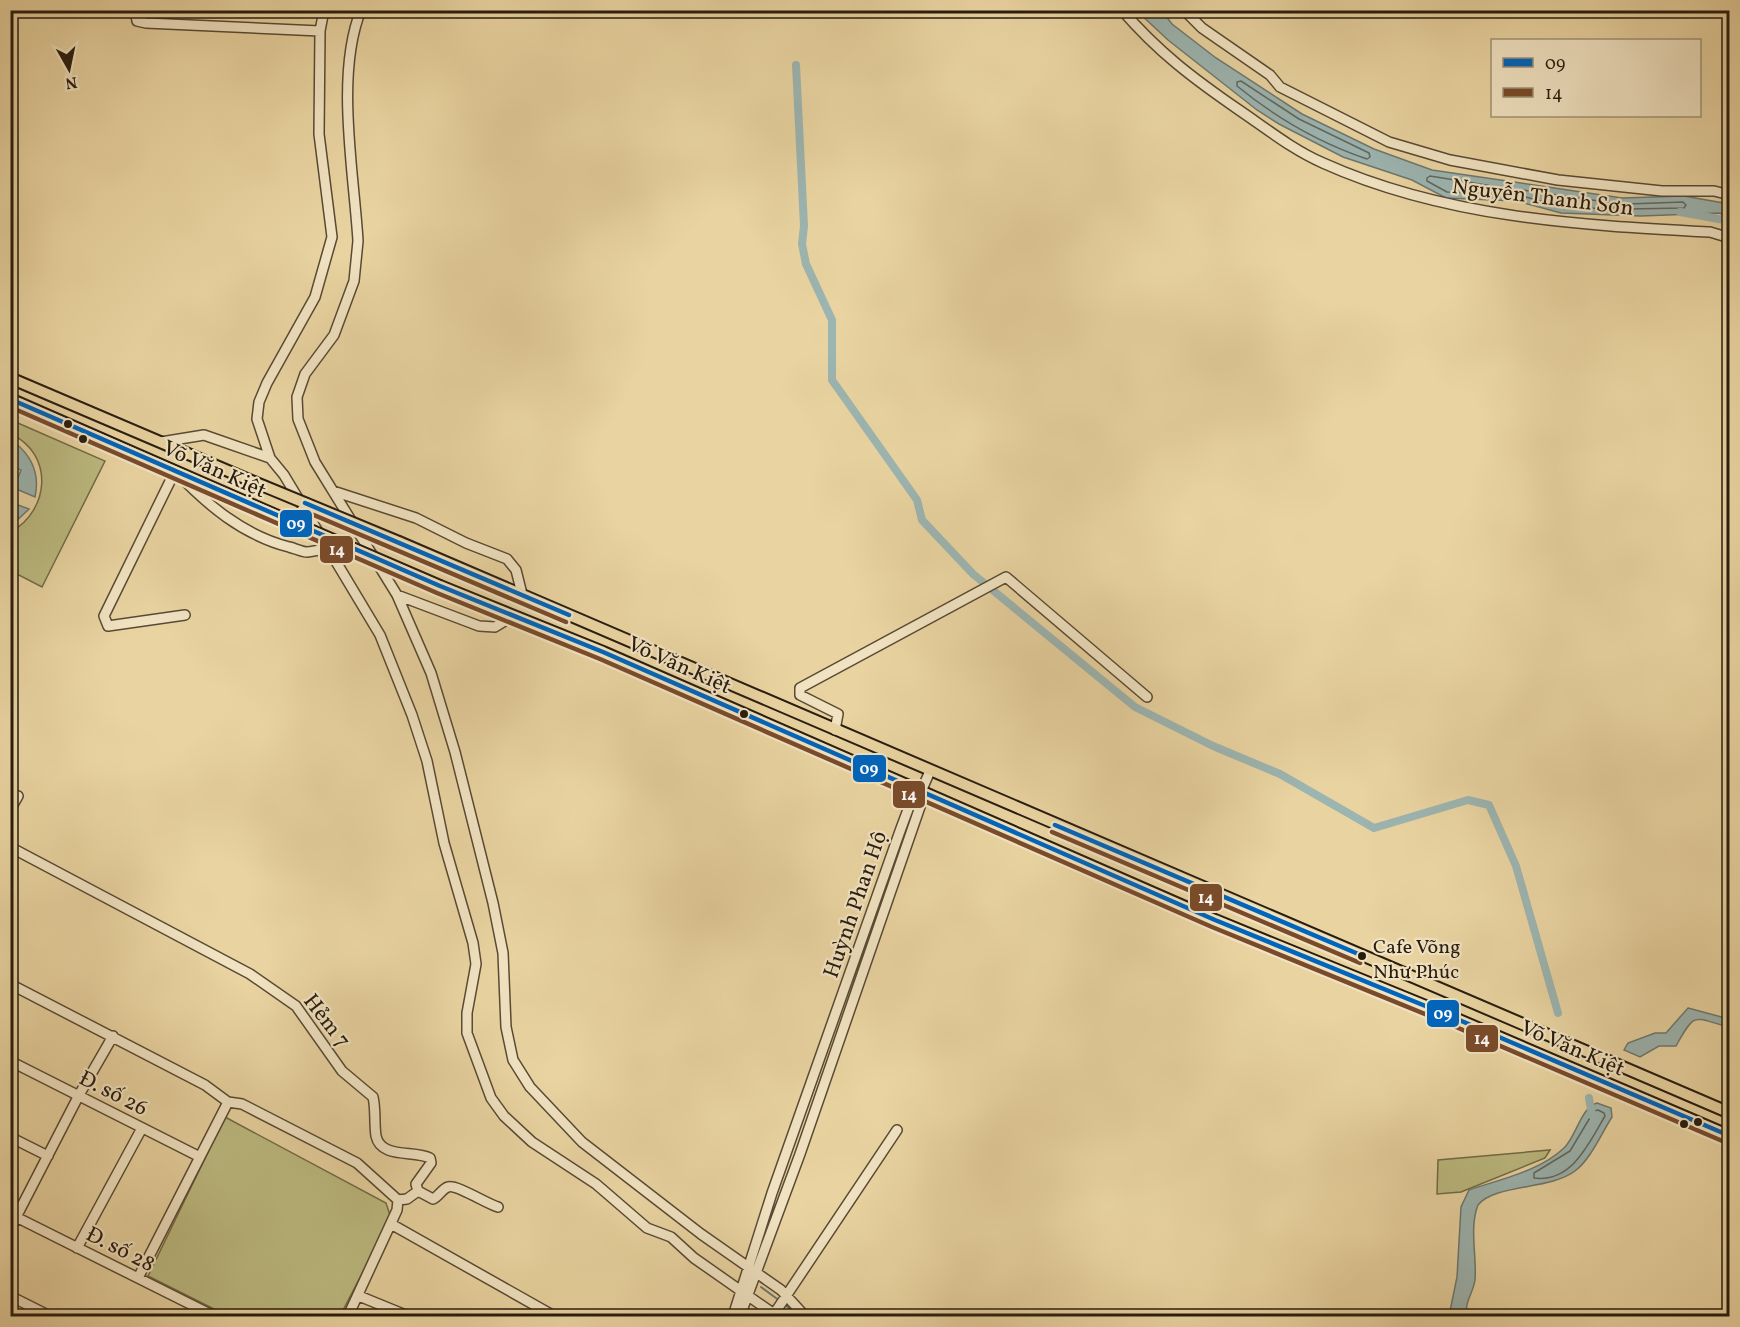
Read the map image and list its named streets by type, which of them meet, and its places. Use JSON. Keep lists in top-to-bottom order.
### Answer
{
  "streets": {
    "main road": ["Võ Văn Kiệt"],
    "street": [
      "Nguyễn Thanh Sơn",
      "Huỳnh Phan Hộ",
      "Hẻm 7",
      "Đ. số 26",
      "Đ. số 28"
    ]
  },
  "crossings": [
    ["Võ Văn Kiệt", "Huỳnh Phan Hộ"]
  ],
  "places": ["Cafe Võng Như Phúc"],
  "lines": ["transit line 09", "transit line 14"],
  "legend": ["09", "14"],
  "north": "bottom"
}
